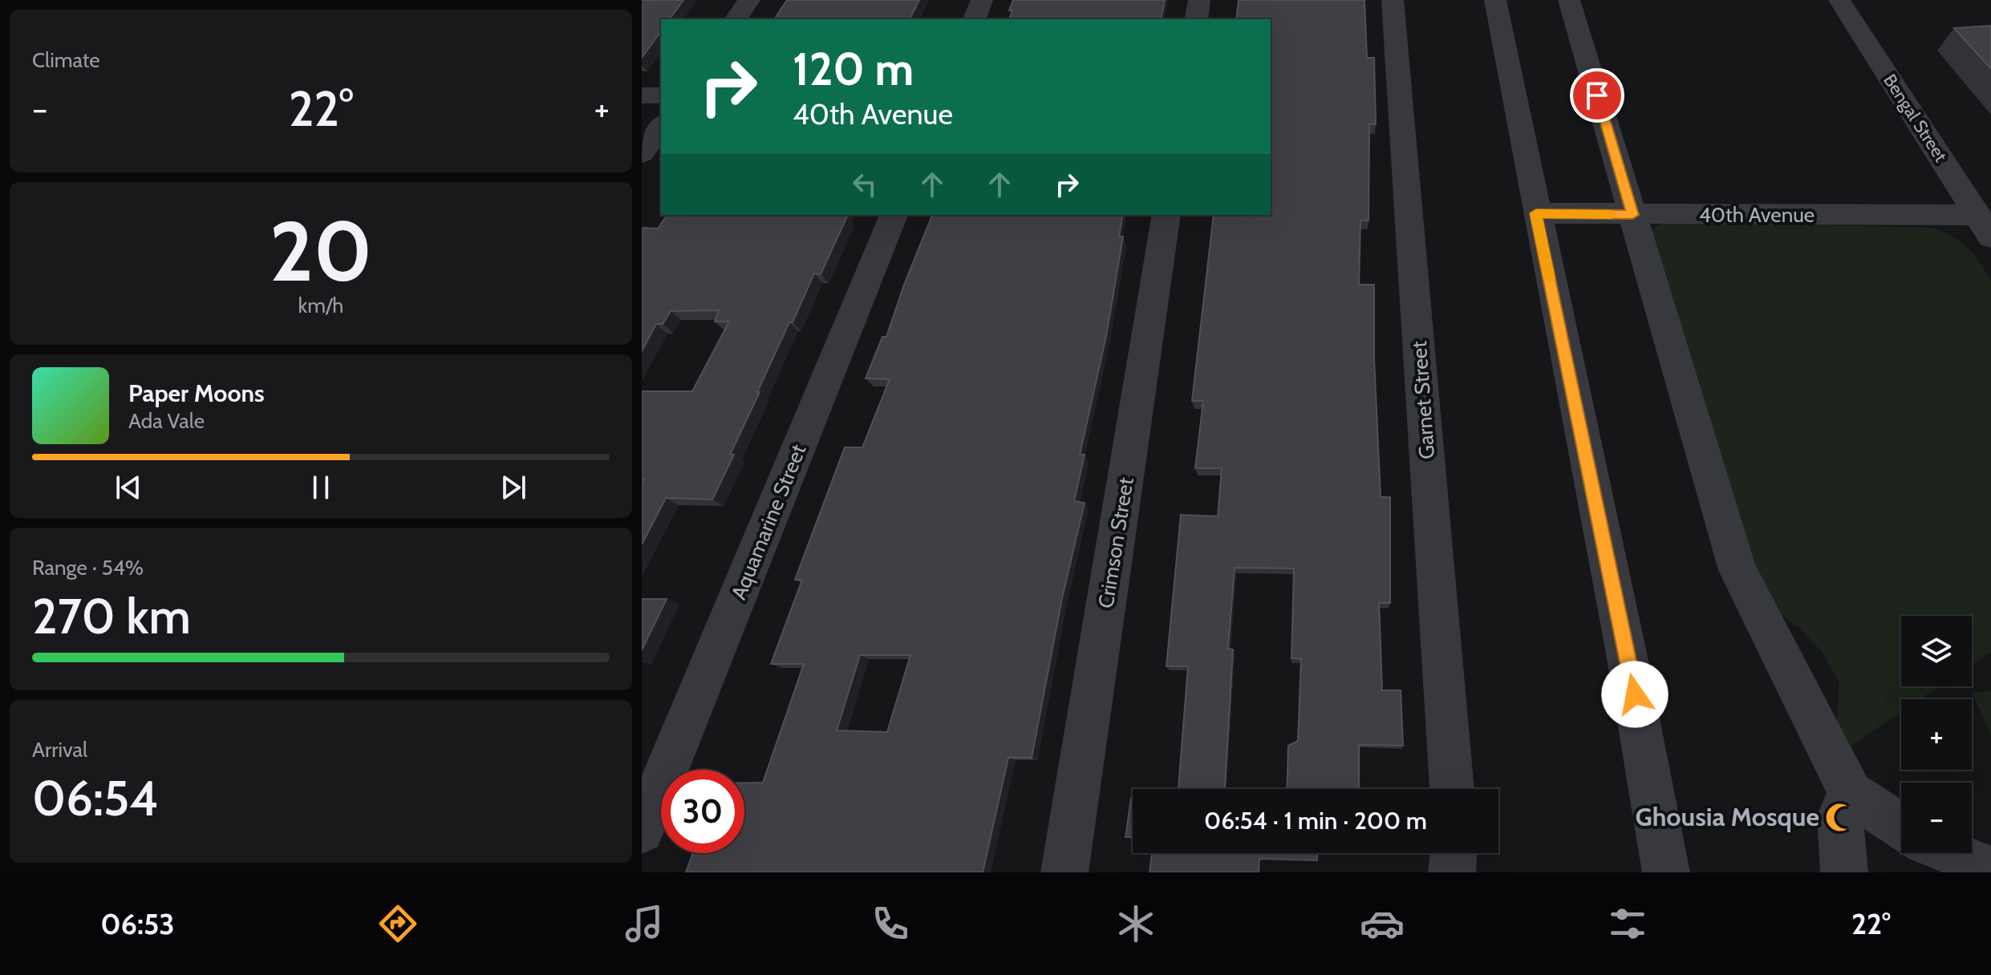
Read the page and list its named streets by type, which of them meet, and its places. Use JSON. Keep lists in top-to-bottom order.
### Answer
{
  "streets": {
    "street": [
      "Bengal Street",
      "40th Avenue",
      "Garnet Street",
      "Aquamarine Street",
      "Crimson Street"
    ]
  },
  "crossings": [
    ["Bengal Street", "40th Avenue"]
  ],
  "places": {
    "mosque": ["Ghousia Mosque"]
  },
  "page": {
    "tile": [
      "Climate",
      ["20", "km/h"],
      ["Range · 54%", "270 km"],
      ["Arrival", "06:54"]
    ],
    "turn": ["120 m", "40th Avenue"],
    "heat": ["−", "22°", "+"],
    "song": ["Paper Moons", "Ada Vale"],
    "map_buttons": ["+", "−"],
    "limit": "30",
    "trip": "06:54 · 1 min · 200 m",
    "tabs": ["06:53", "22°"]
  }
}
